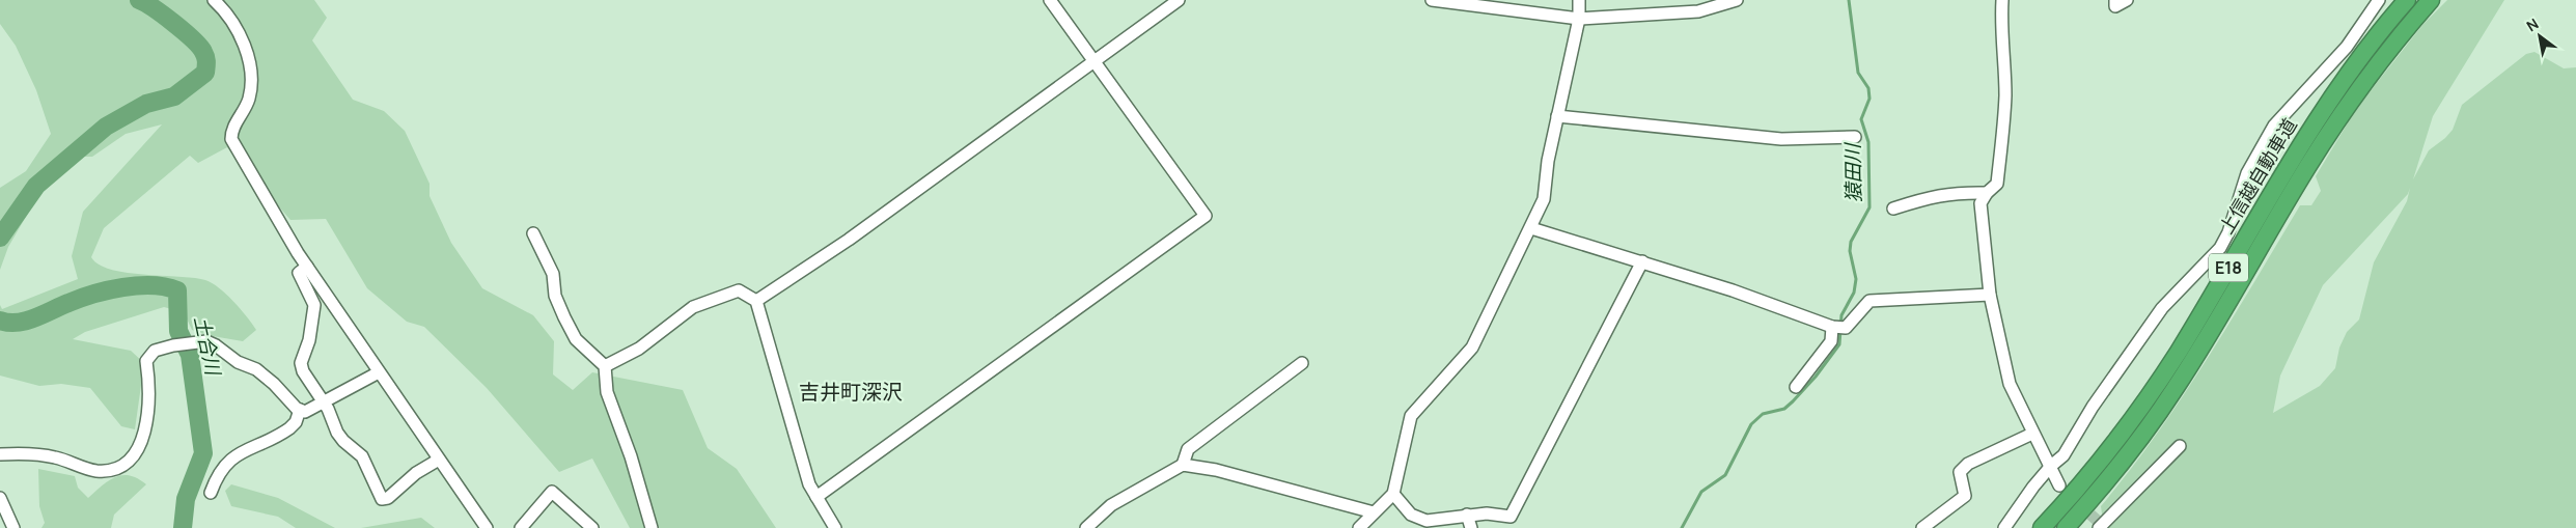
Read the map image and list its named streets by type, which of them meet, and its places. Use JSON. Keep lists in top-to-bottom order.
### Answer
{
  "streets": {
    "highway": ["上信越自動車道", "E18"]
  },
  "districts": ["吉井町深沢"],
  "water": ["猿田川", "土合川"],
  "north": "top left"
}
